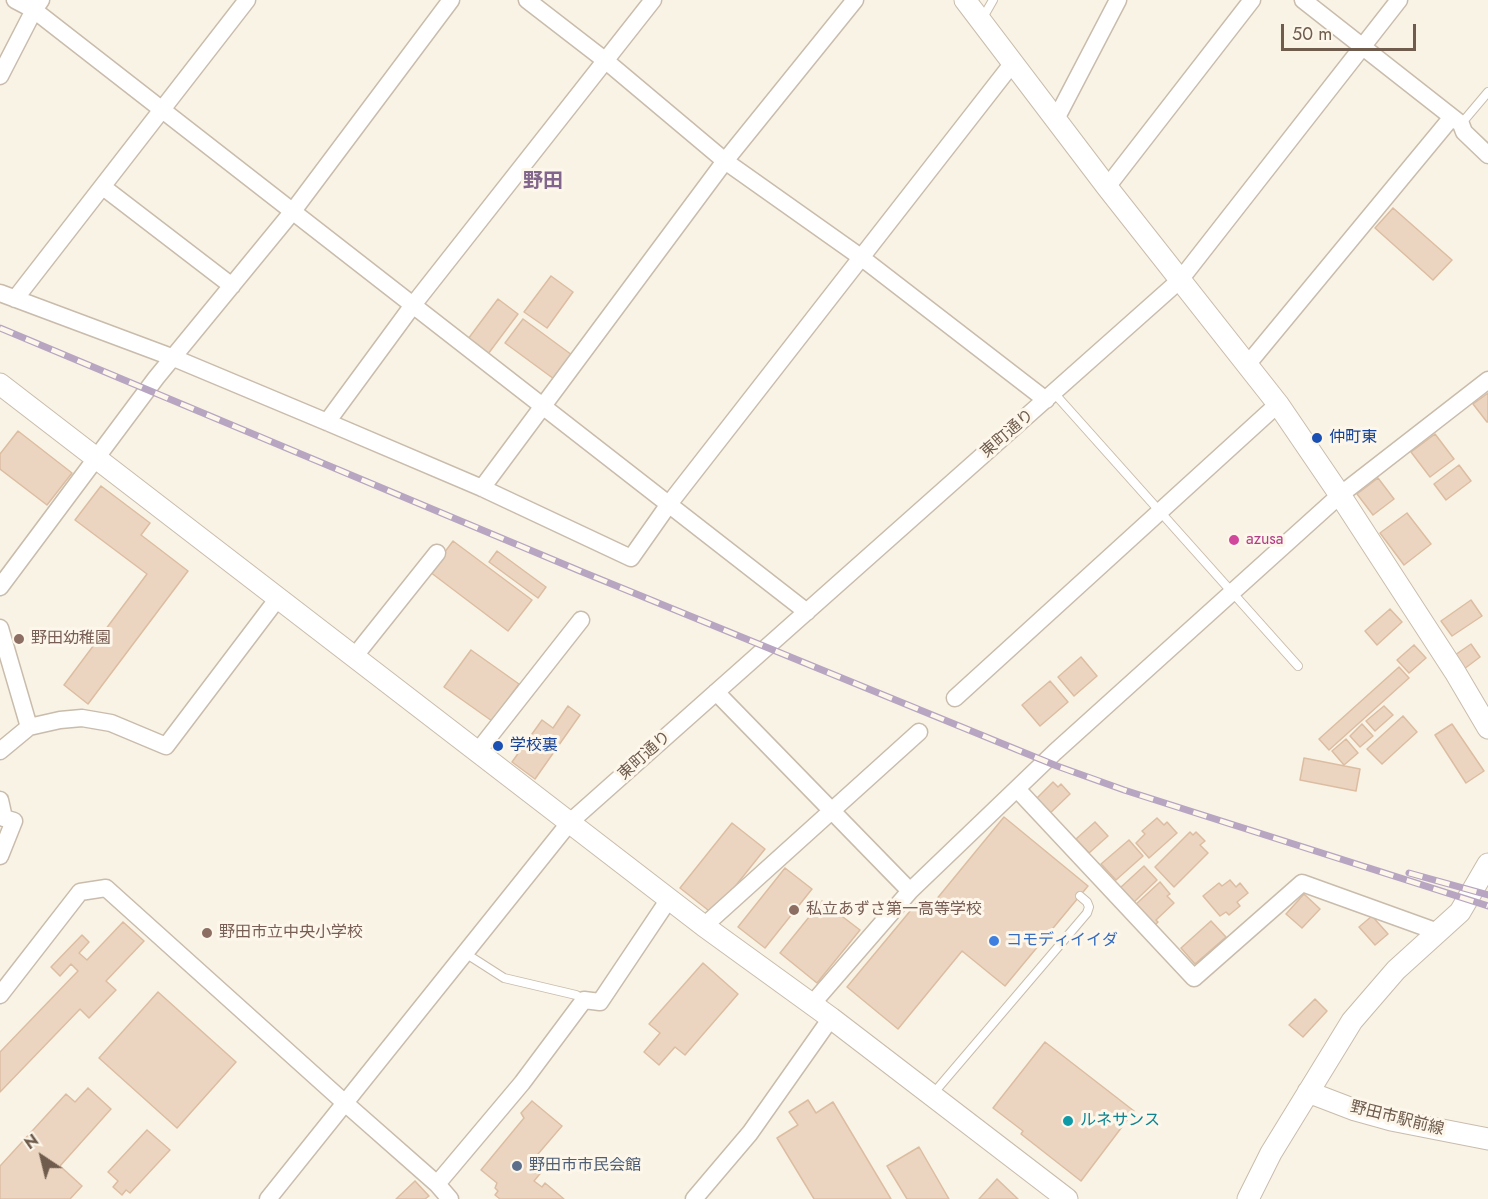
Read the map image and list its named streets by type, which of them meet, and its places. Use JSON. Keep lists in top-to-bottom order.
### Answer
{
  "streets": {
    "street": ["東町通り", "野田市駅前線"]
  },
  "districts": ["野田"],
  "places": [
    "仲町東",
    "azusa",
    "野田幼稚園",
    "学校裏",
    "私立あずさ第一高等学校",
    "野田市立中央小学校",
    "コモディイイダ",
    "ルネサンス",
    "野田市市民会館"
  ],
  "scale_bar": "50 m",
  "north": "top left"
}
